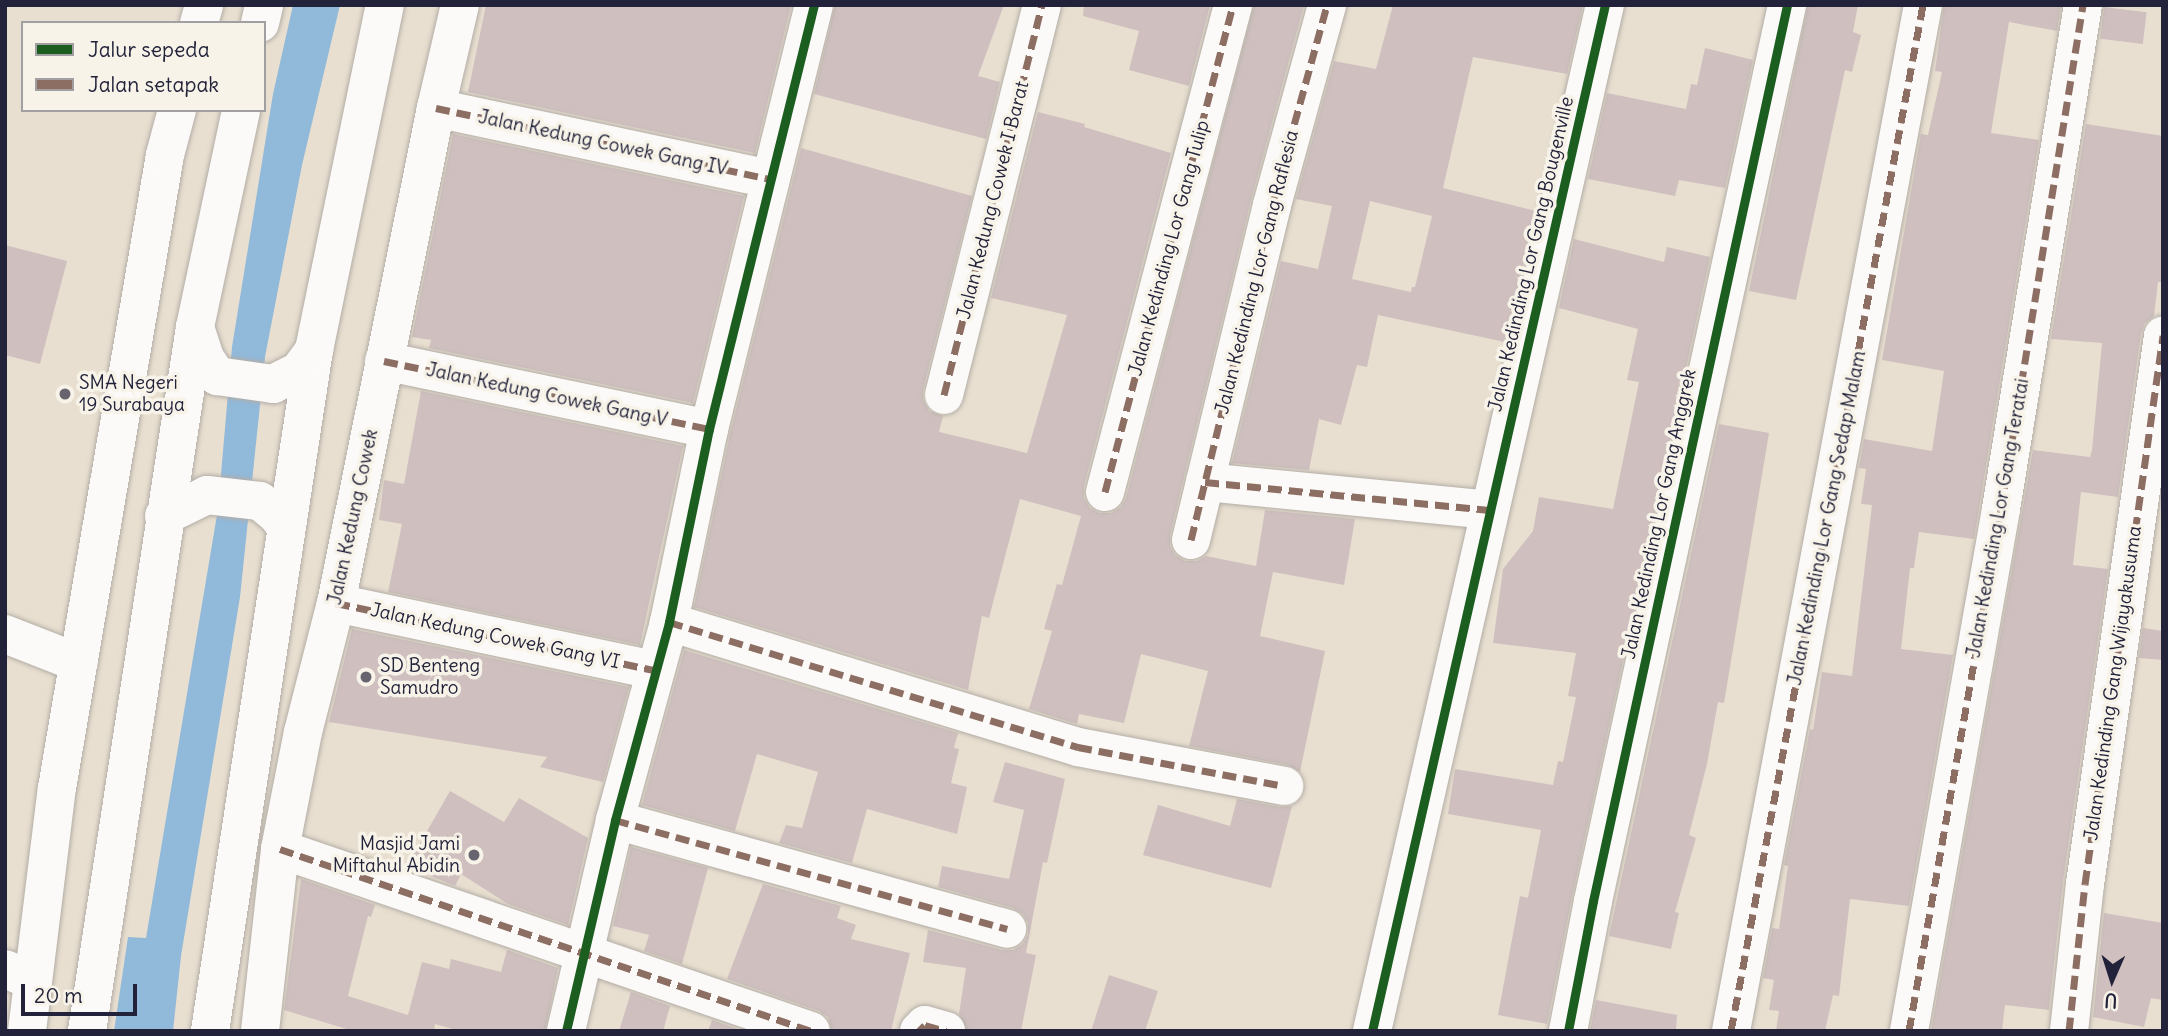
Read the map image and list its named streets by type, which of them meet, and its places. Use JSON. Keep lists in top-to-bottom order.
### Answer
{
  "streets": {
    "main road": [
      "Jalan Kedung Cowek Gang IV",
      "Jalan Kedung Cowek I Barat",
      "Jalan Kedinding Lor Gang Tulip",
      "Jalan Kedinding Lor Gang Bougenville",
      "Jalan Kedinding Lor Gang Raflesia",
      "Jalan Kedung Cowek Gang V",
      "Jalan Kedinding Lor Gang Anggrek",
      "Jalan Kedung Cowek",
      "Jalan Kedinding Lor Gang Sedap Malam",
      "Jalan Kedinding Lor Gang Teratai",
      "Jalan Kedung Cowek Gang VI",
      "Jalan Kedinding Gang Wijayakusuma"
    ]
  },
  "crossings": [
    ["Jalan Kedung Cowek Gang IV", "Jalan Kedung Cowek"],
    ["Jalan Kedung Cowek Gang V", "Jalan Kedung Cowek"],
    ["Jalan Kedung Cowek", "Jalan Kedung Cowek Gang VI"]
  ],
  "places": ["SMA Negeri 19 Surabaya", "SD Benteng Samudro", "Masjid Jami Miftahul Abidin"],
  "legend": ["Jalur sepeda", "Jalan setapak"],
  "scale_bar": "20 m",
  "north": "bottom"
}
